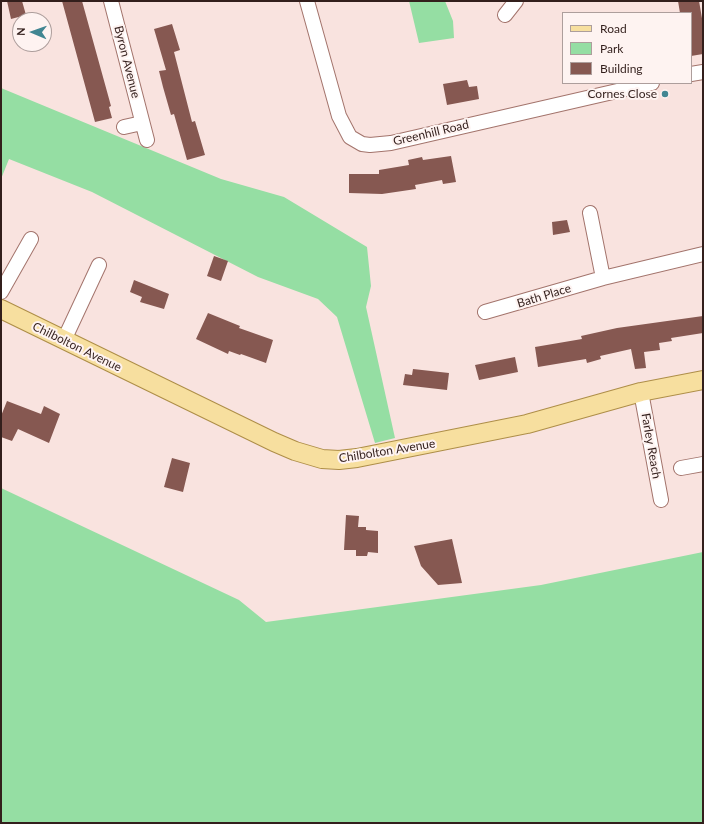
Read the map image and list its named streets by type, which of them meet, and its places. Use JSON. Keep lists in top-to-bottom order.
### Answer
{
  "streets": {
    "main road": ["Chilbolton Avenue"],
    "street": [
      "Byron Avenue",
      "Greenhill Road",
      "Bath Place",
      "Farley Reach"
    ]
  },
  "crossings": [
    ["Chilbolton Avenue", "Farley Reach"]
  ],
  "places": ["Cornes Close"],
  "legend": ["Road", "Park", "Building"],
  "north": "left"
}
